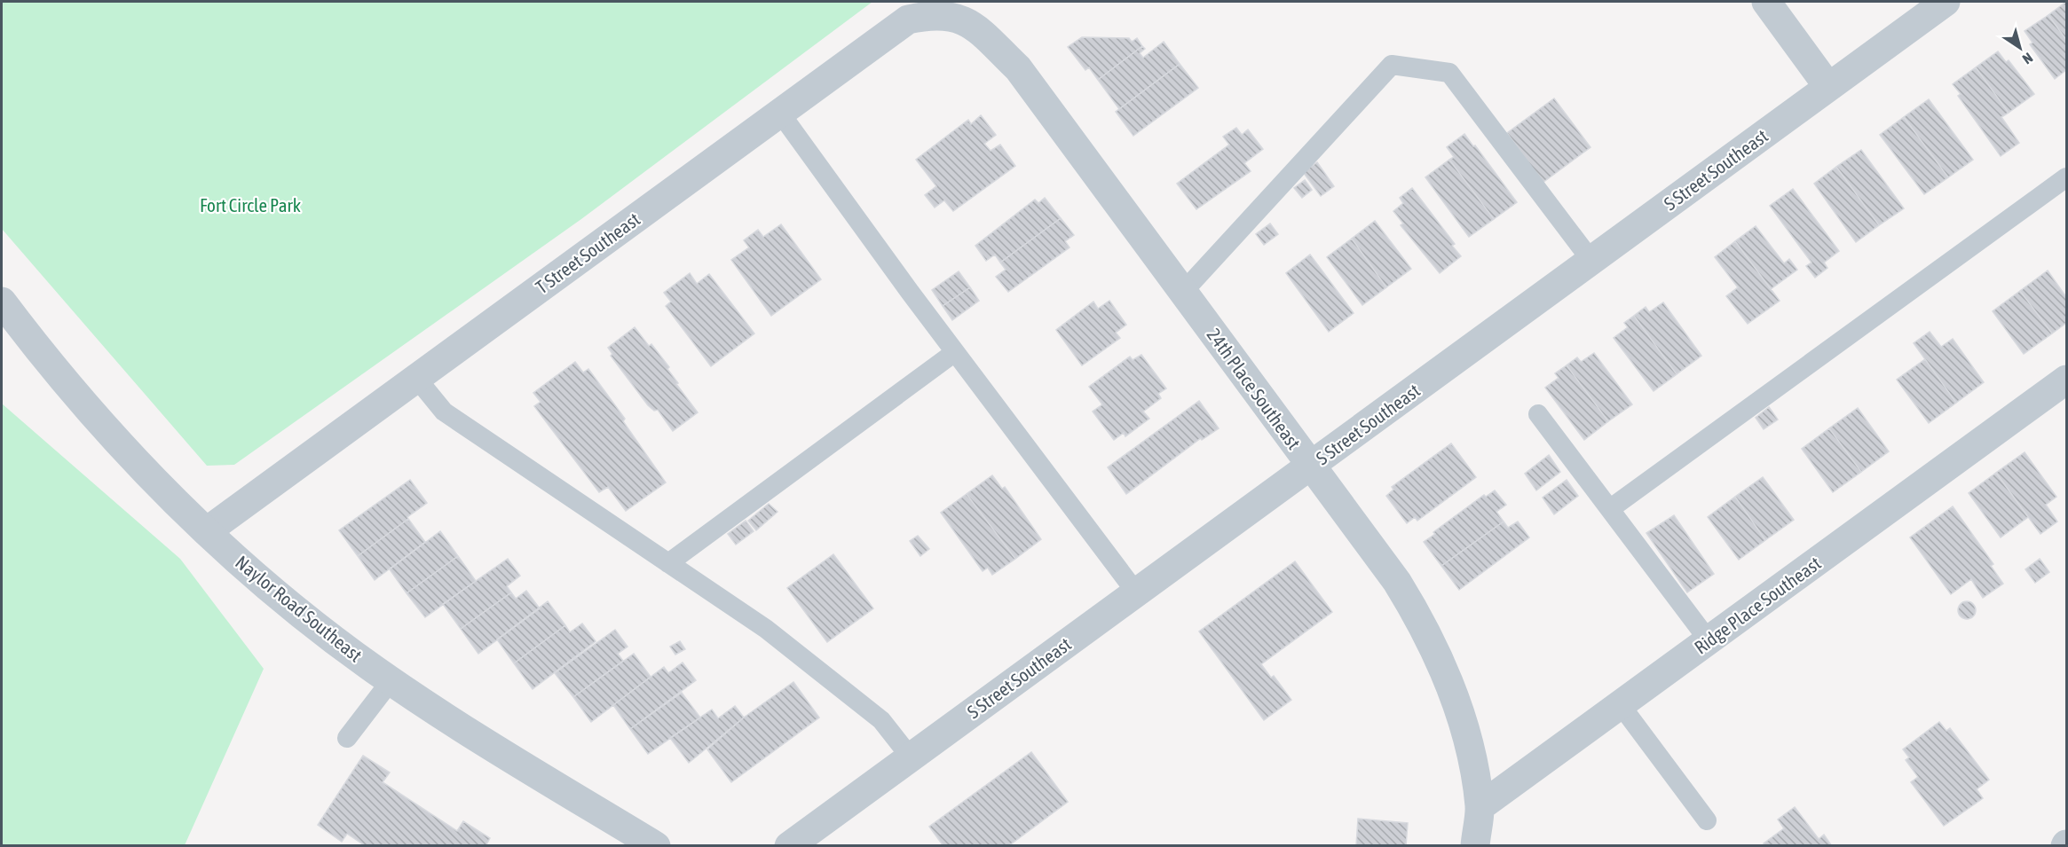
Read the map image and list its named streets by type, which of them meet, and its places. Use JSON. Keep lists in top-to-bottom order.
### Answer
{
  "streets": {
    "street": [
      "S Street Southeast",
      "T Street Southeast",
      "24th Place Southeast",
      "Ridge Place Southeast",
      "Naylor Road Southeast"
    ]
  },
  "crossings": [
    ["S Street Southeast", "24th Place Southeast"],
    ["T Street Southeast", "24th Place Southeast"],
    ["T Street Southeast", "Naylor Road Southeast"],
    ["24th Place Southeast", "Ridge Place Southeast"]
  ],
  "parks": ["Fort Circle Park"],
  "north": "bottom right"
}
